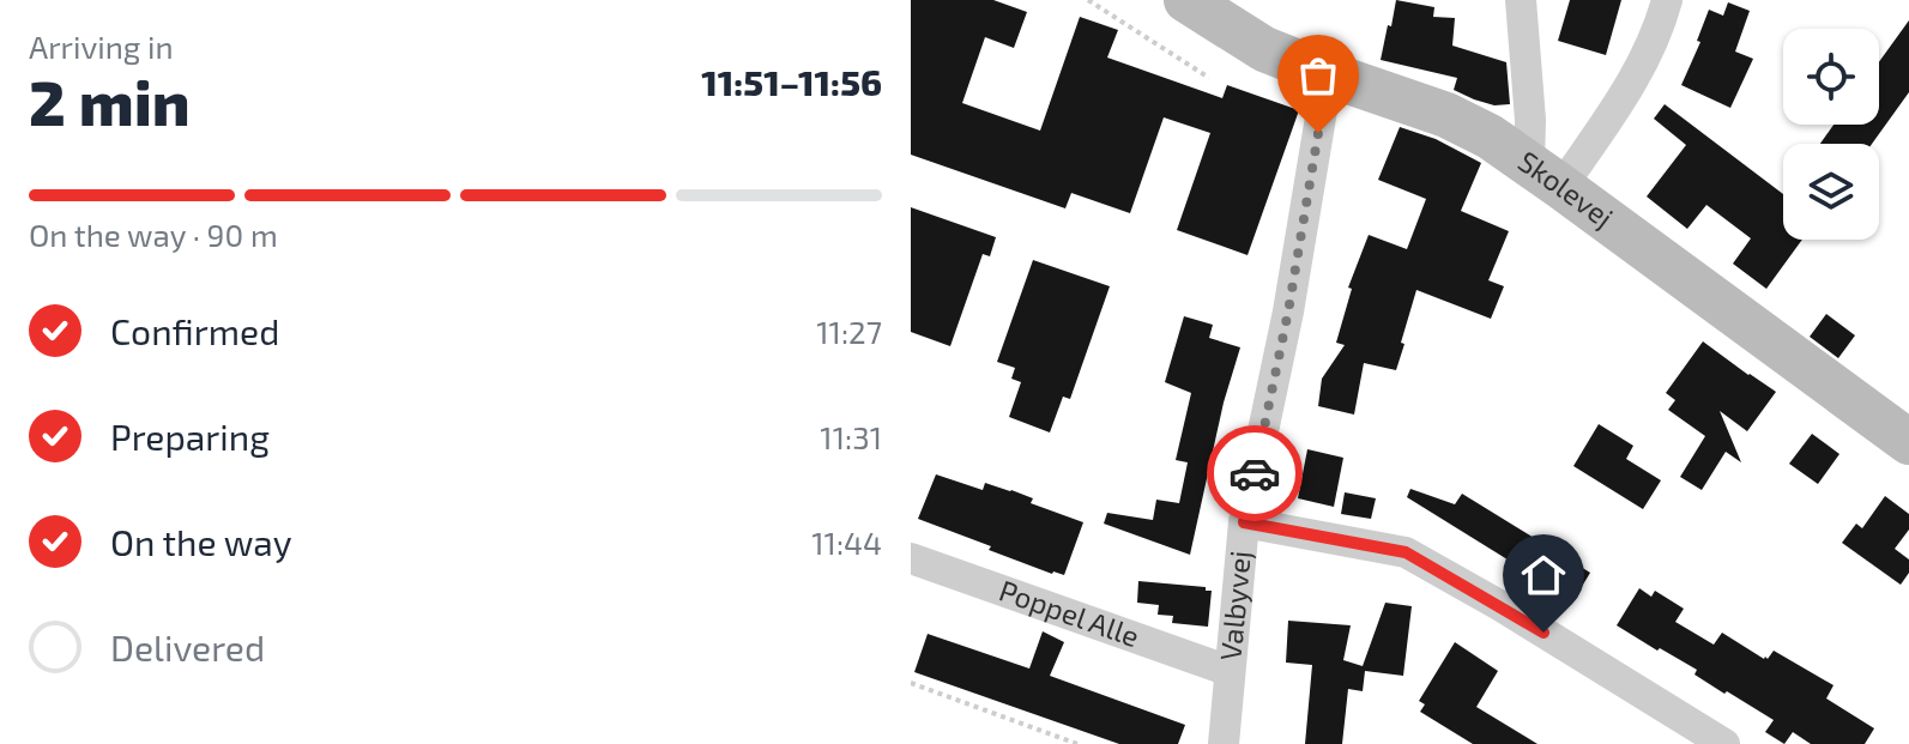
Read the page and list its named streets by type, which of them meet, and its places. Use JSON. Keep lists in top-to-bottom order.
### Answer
{
  "streets": {
    "street": ["Skolevej", "Valbyvej", "Poppel Alle"]
  },
  "crossings": [
    ["Skolevej", "Valbyvej"],
    ["Valbyvej", "Poppel Alle"]
  ],
  "page": {
    "heading": ["2 min", "Arriving in", "11:51–11:56"],
    "bar": "On the way · 90 m",
    "list": [
      ["Confirmed", "11:27"],
      ["Preparing", "11:31"],
      ["On the way", "11:44"],
      "Delivered"
    ]
  }
}
